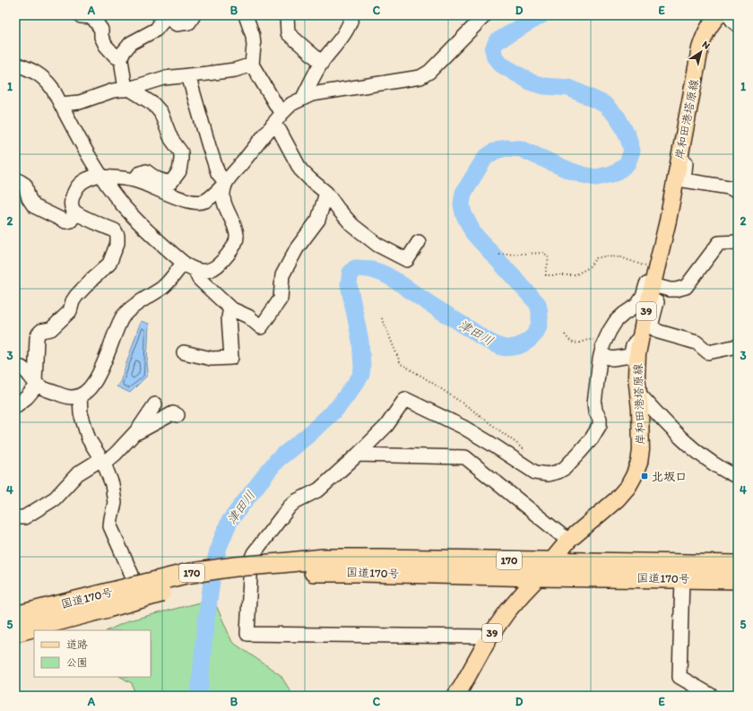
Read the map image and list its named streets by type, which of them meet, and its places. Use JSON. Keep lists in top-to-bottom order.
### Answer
{
  "streets": {
    "highway": ["170", "国道170号"],
    "main road": ["岸和田港塔原線", "39"]
  },
  "crossings": [
    ["岸和田港塔原線", "国道170号"]
  ],
  "water": ["津田川"],
  "places": {
    "transit": ["北坂口"]
  },
  "legend": ["道路", "公園"],
  "north": "top right",
  "grid": {
    "columns": [
      "A",
      "B",
      "C",
      "D",
      "E"
    ],
    "rows": [
      "1",
      "2",
      "3",
      "4",
      "5"
    ]
  }
}
